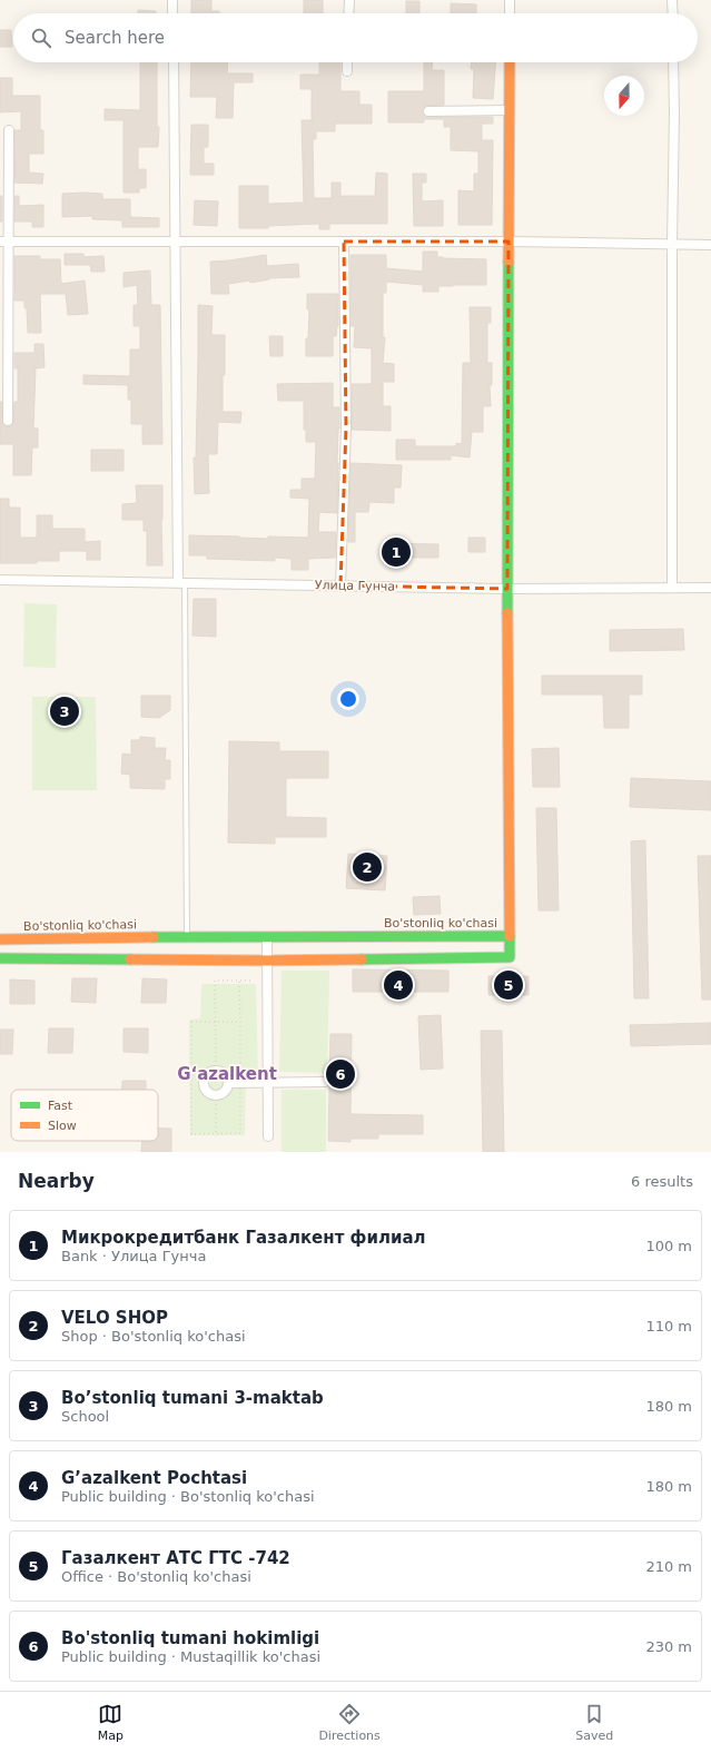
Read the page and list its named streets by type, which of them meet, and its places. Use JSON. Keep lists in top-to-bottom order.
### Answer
{
  "streets": {
    "street": ["Улица Гунча", "Bo'stonliq ko'chasi"]
  },
  "districts": ["Gʻazalkent"],
  "legend": ["Fast", "Slow"],
  "north": "bottom",
  "page": {
    "search": "Search here",
    "pins": [
      "1",
      "3",
      "2",
      "4",
      "5",
      "6"
    ],
    "heading": ["Nearby", "6 results"],
    "list": [
      {
        "mark": "1",
        "name": "Микрокредитбанк Газалкент филиал",
        "note": "Bank · Улица Гунча",
        "value": "100 m"
      },
      {
        "mark": "2",
        "name": "VELO SHOP",
        "note": "Shop · Bo'stonliq ko'chasi",
        "value": "110 m"
      },
      {
        "mark": "3",
        "name": "Bo’stonliq tumani 3-maktab",
        "note": "School",
        "value": "180 m"
      },
      {
        "mark": "4",
        "name": "Gʼazalkent Pochtasi",
        "note": "Public building · Bo'stonliq ko'chasi",
        "value": "180 m"
      },
      {
        "mark": "5",
        "name": "Газалкент АТС ГТС -742",
        "note": "Office · Bo'stonliq ko'chasi",
        "value": "210 m"
      },
      {
        "mark": "6",
        "name": "Bo'stonliq tumani hokimligi",
        "note": "Public building · Mustaqillik ko'chasi",
        "value": "230 m"
      }
    ],
    "nav": ["Map", "Directions", "Saved"]
  }
}
